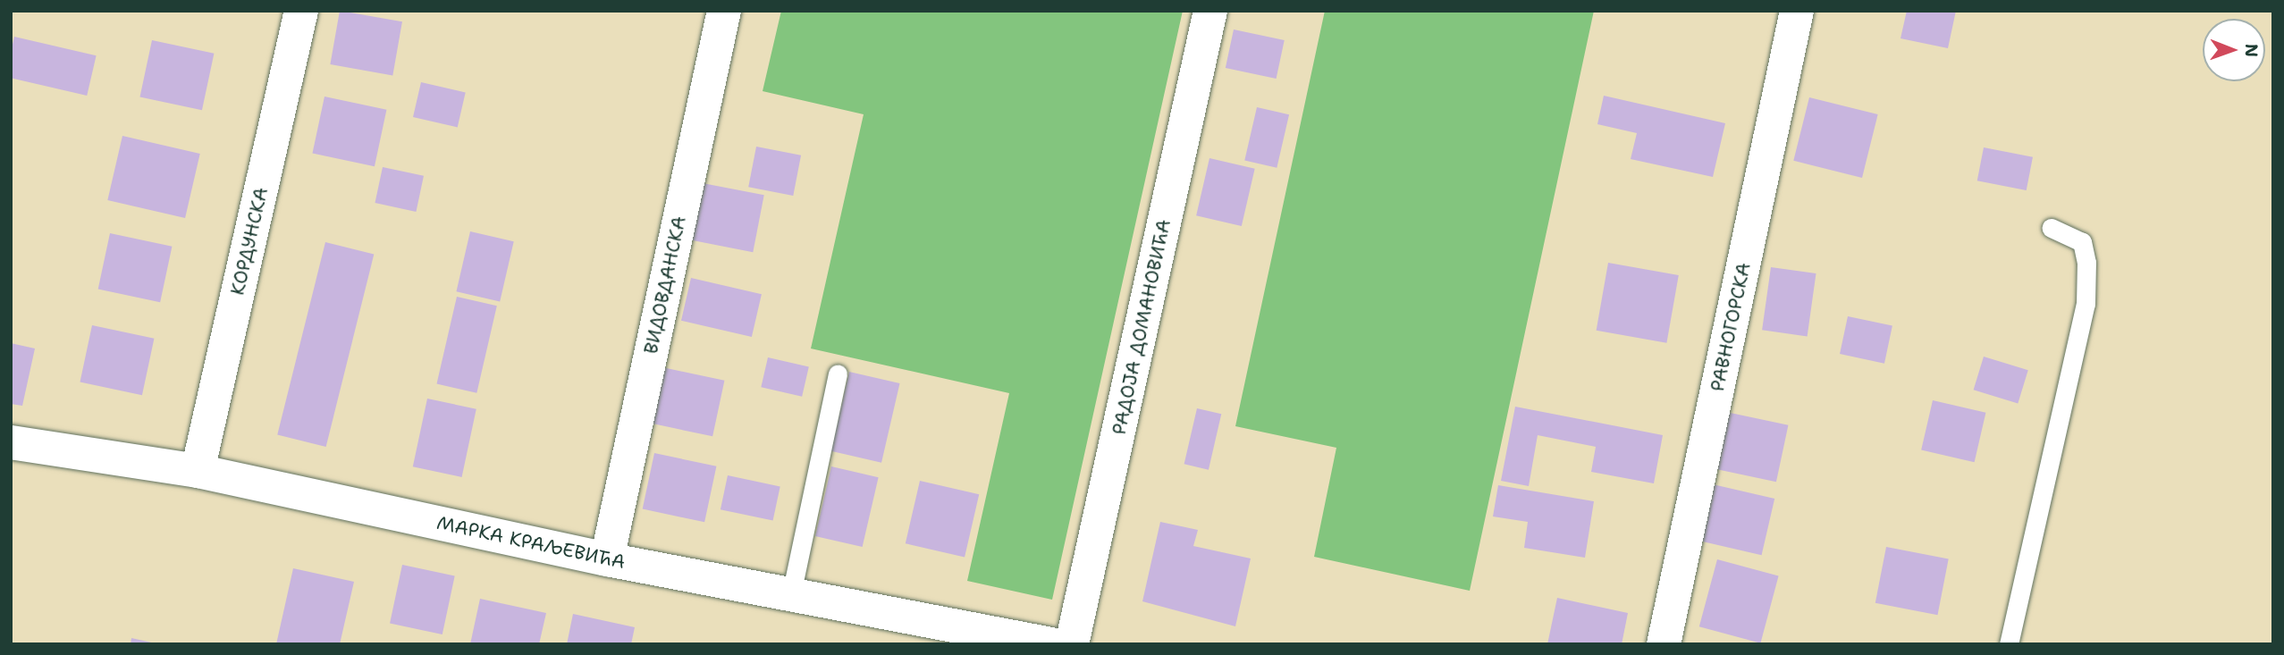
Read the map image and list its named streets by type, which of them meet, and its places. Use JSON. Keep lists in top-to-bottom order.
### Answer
{
  "streets": {
    "street": [
      "КОРДУНСКА",
      "ВИДОВДАНСКА",
      "РАДОЈА ДОМАНОВИЋА",
      "РАВНОГОРСКА",
      "МАРКА КРАЉЕВИЋА"
    ]
  },
  "crossings": [
    ["КОРДУНСКА", "МАРКА КРАЉЕВИЋА"],
    ["ВИДОВДАНСКА", "МАРКА КРАЉЕВИЋА"]
  ],
  "north": "right"
}
